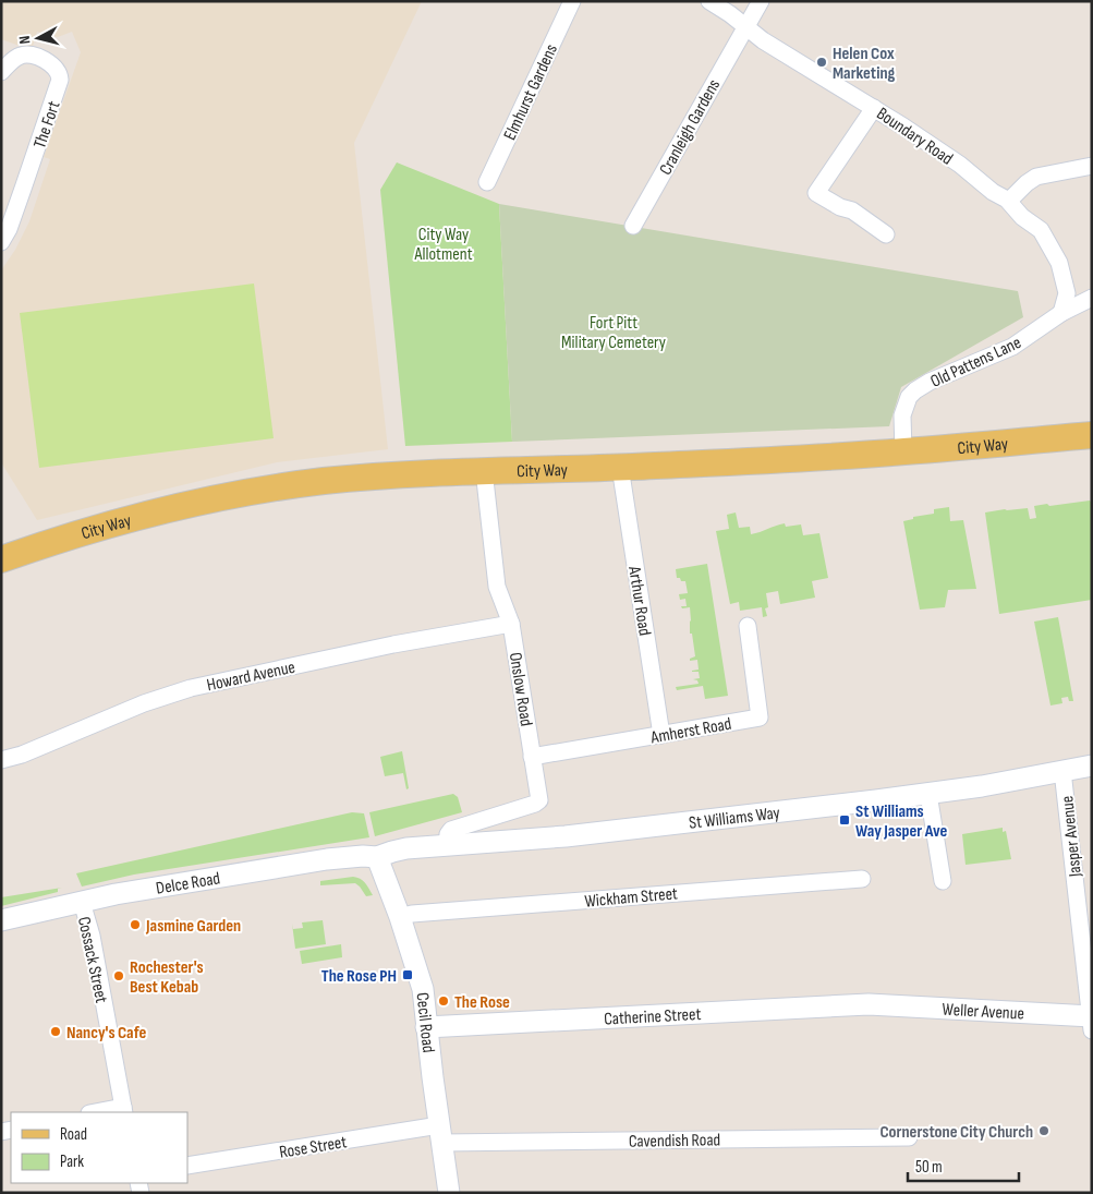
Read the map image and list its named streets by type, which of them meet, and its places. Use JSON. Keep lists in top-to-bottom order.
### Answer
{
  "streets": {
    "main road": ["City Way"],
    "street": [
      "Elmhurst Gardens",
      "The Fort",
      "Cranleigh Gardens",
      "Boundary Road",
      "Old Pattens Lane",
      "Arthur Road",
      "Howard Avenue",
      "Onslow Road",
      "Amherst Road",
      "St Williams Way",
      "Jasper Avenue",
      "Delce Road",
      "Wickham Street",
      "Cossack Street",
      "Weller Avenue",
      "Catherine Street",
      "Cecil Road",
      "Cavendish Road",
      "Rose Street"
    ]
  },
  "crossings": [
    ["Cranleigh Gardens", "Boundary Road"],
    ["Boundary Road", "Old Pattens Lane"],
    ["Old Pattens Lane", "City Way"],
    ["City Way", "Arthur Road"],
    ["City Way", "Onslow Road"],
    ["Arthur Road", "Amherst Road"],
    ["Howard Avenue", "Onslow Road"],
    ["Onslow Road", "Amherst Road"],
    ["Onslow Road", "St Williams Way"],
    ["St Williams Way", "Jasper Avenue"],
    ["St Williams Way", "Delce Road"],
    ["St Williams Way", "Cecil Road"],
    ["Jasper Avenue", "Weller Avenue"],
    ["Delce Road", "Cossack Street"],
    ["Delce Road", "Cecil Road"],
    ["Wickham Street", "Cecil Road"],
    ["Weller Avenue", "Catherine Street"],
    ["Catherine Street", "Cecil Road"],
    ["Cecil Road", "Cavendish Road"],
    ["Cecil Road", "Rose Street"],
    ["Cavendish Road", "Rose Street"]
  ],
  "parks": ["City Way Allotment", "Fort Pitt Military Cemetery"],
  "places": {
    "other": [
      "Helen Cox Marketing",
      "Jasmine Garden",
      "Rochester's Best Kebab",
      "The Rose",
      "Nancy's Cafe",
      "Cornerstone City Church"
    ],
    "transit": ["St Williams Way Jasper Ave", "The Rose PH"]
  },
  "legend": ["Road", "Park"],
  "scale_bar": "50 m",
  "north": "left"
}
